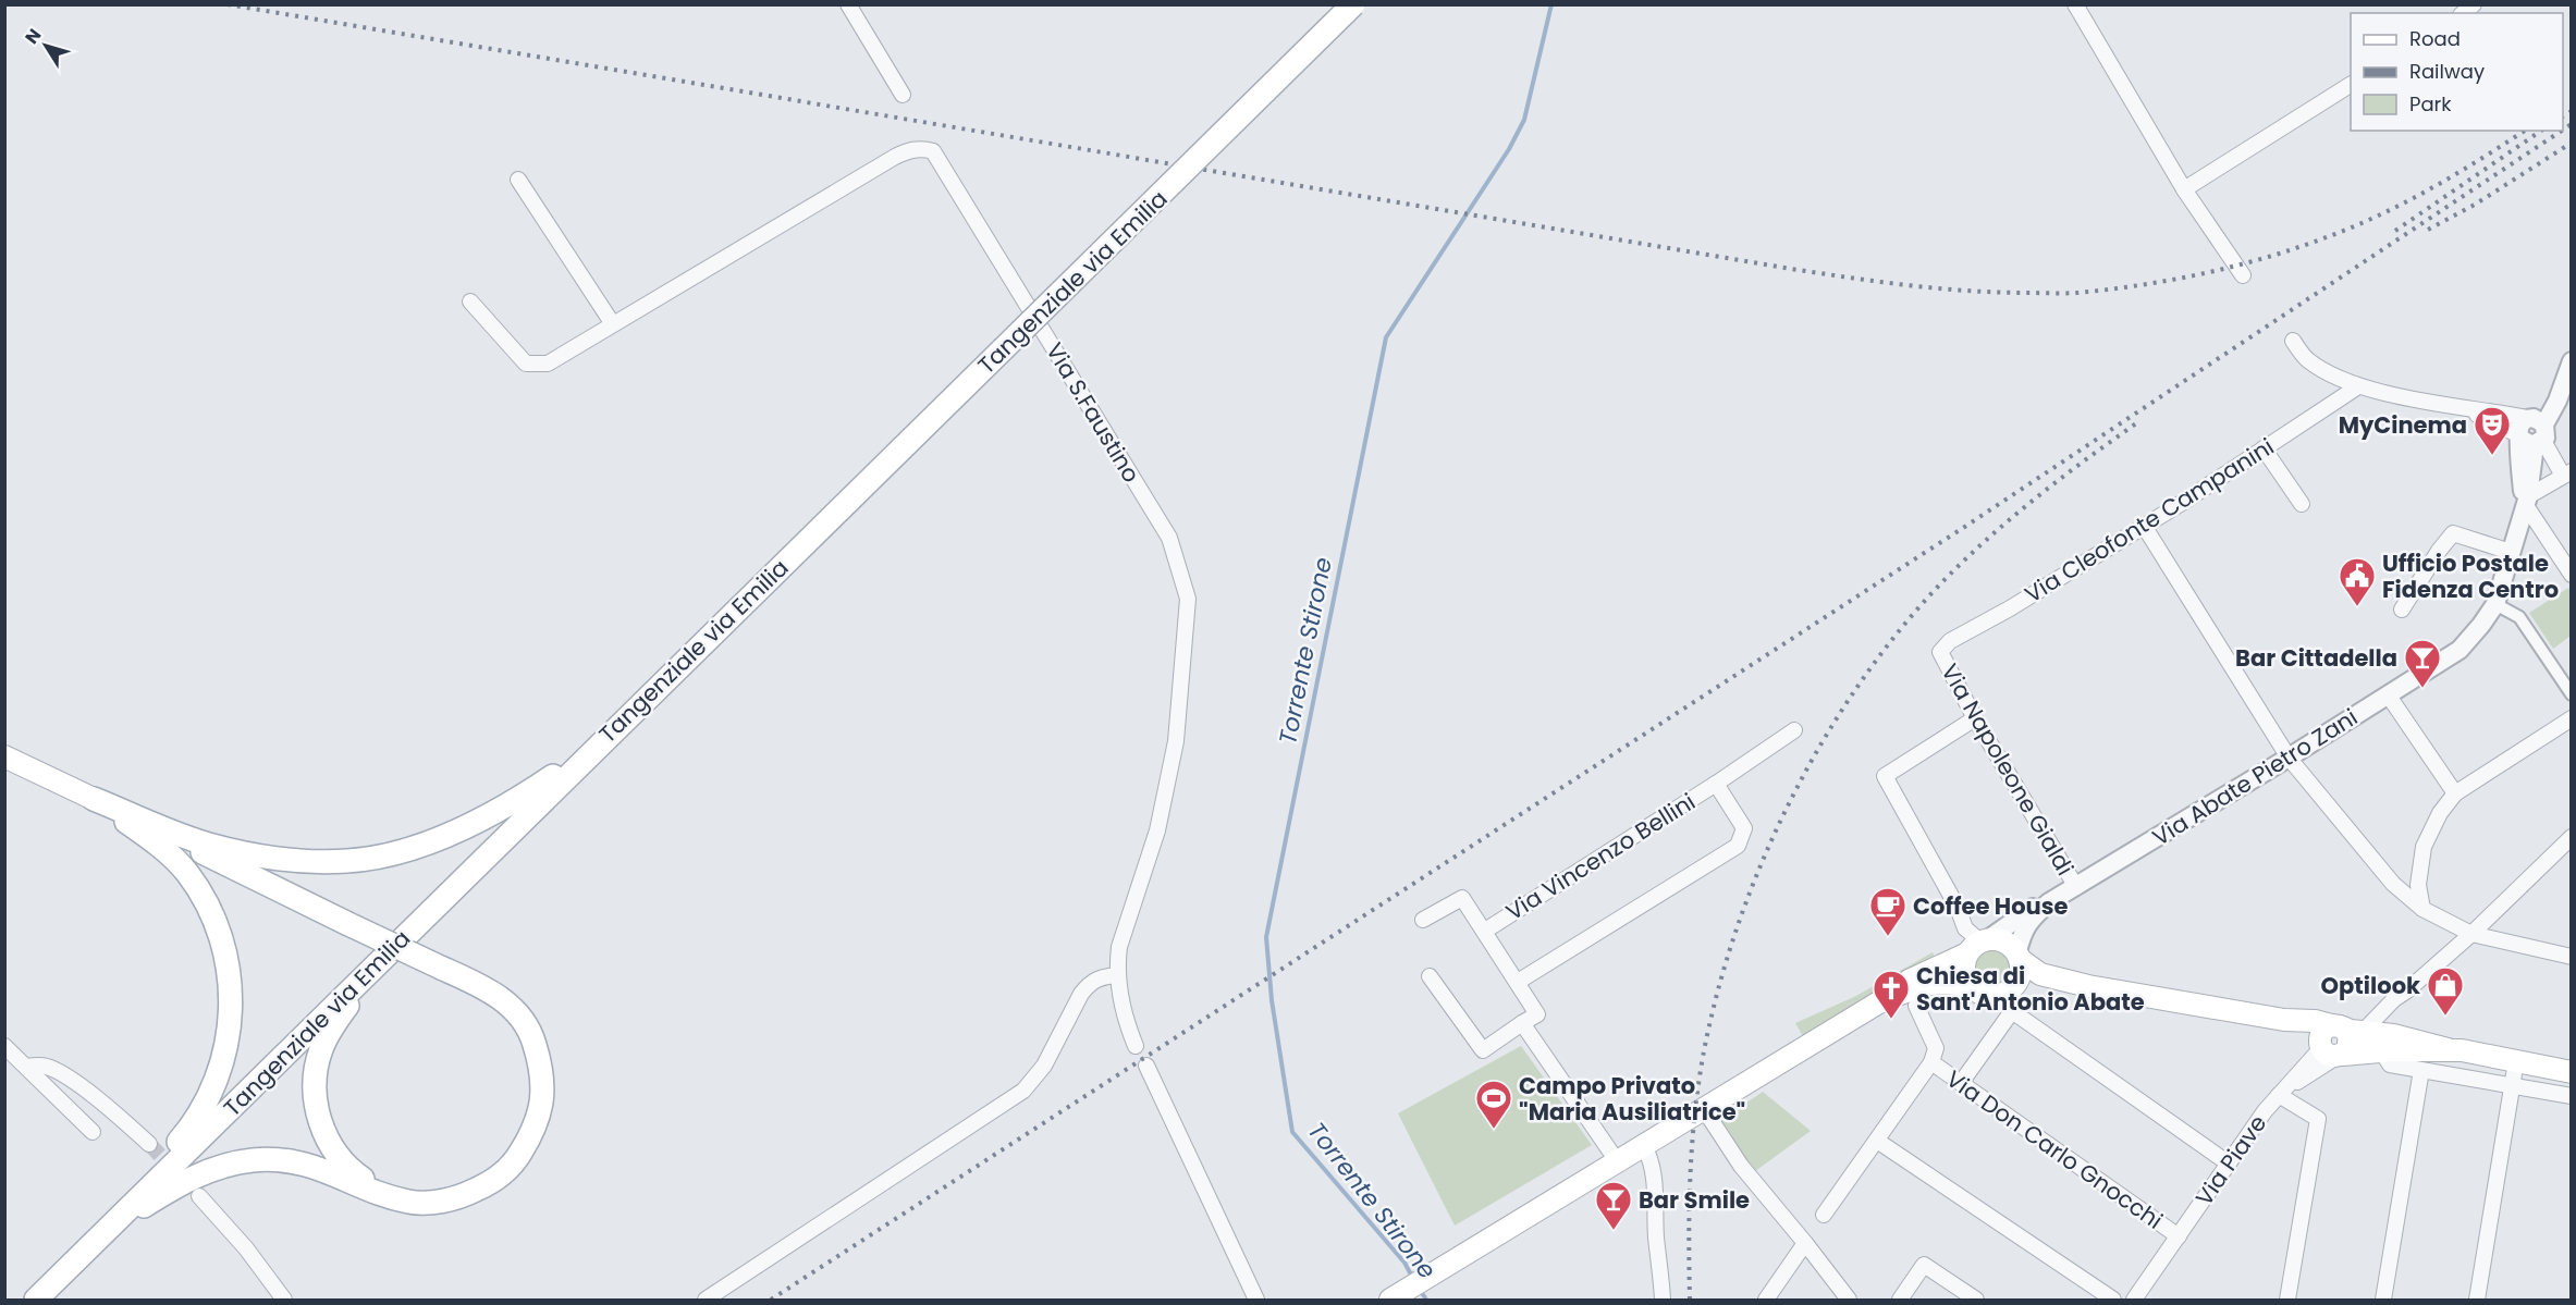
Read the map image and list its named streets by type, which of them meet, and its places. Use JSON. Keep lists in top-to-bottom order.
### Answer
{
  "streets": {
    "main road": ["Tangenziale via Emilia", "Via Abate Pietro Zani"],
    "street": [
      "Via S.Faustino",
      "Via Cleofonte Campanini",
      "Via Napoleone Gialdi",
      "Via Vincenzo Bellini",
      "Via Don Carlo Gnocchi",
      "Via Piave"
    ]
  },
  "crossings": [
    ["Via Cleofonte Campanini", "Via Napoleone Gialdi"],
    ["Via Napoleone Gialdi", "Via Abate Pietro Zani"],
    ["Via Don Carlo Gnocchi", "Via Piave"]
  ],
  "water": ["Torrente Stirone"],
  "places": {
    "theatre": ["MyCinema"],
    "public building": ["Ufficio Postale Fidenza Centro"],
    "bar": ["Bar Cittadella", "Bar Smile"],
    "cafe": ["Coffee House"],
    "shop": ["Optilook"],
    "church": ["Chiesa di Sant'Antonio Abate"],
    "sports": ["Campo Privato \"Maria Ausiliatrice\""]
  },
  "legend": ["Road", "Railway", "Park"],
  "north": "top left"
}
